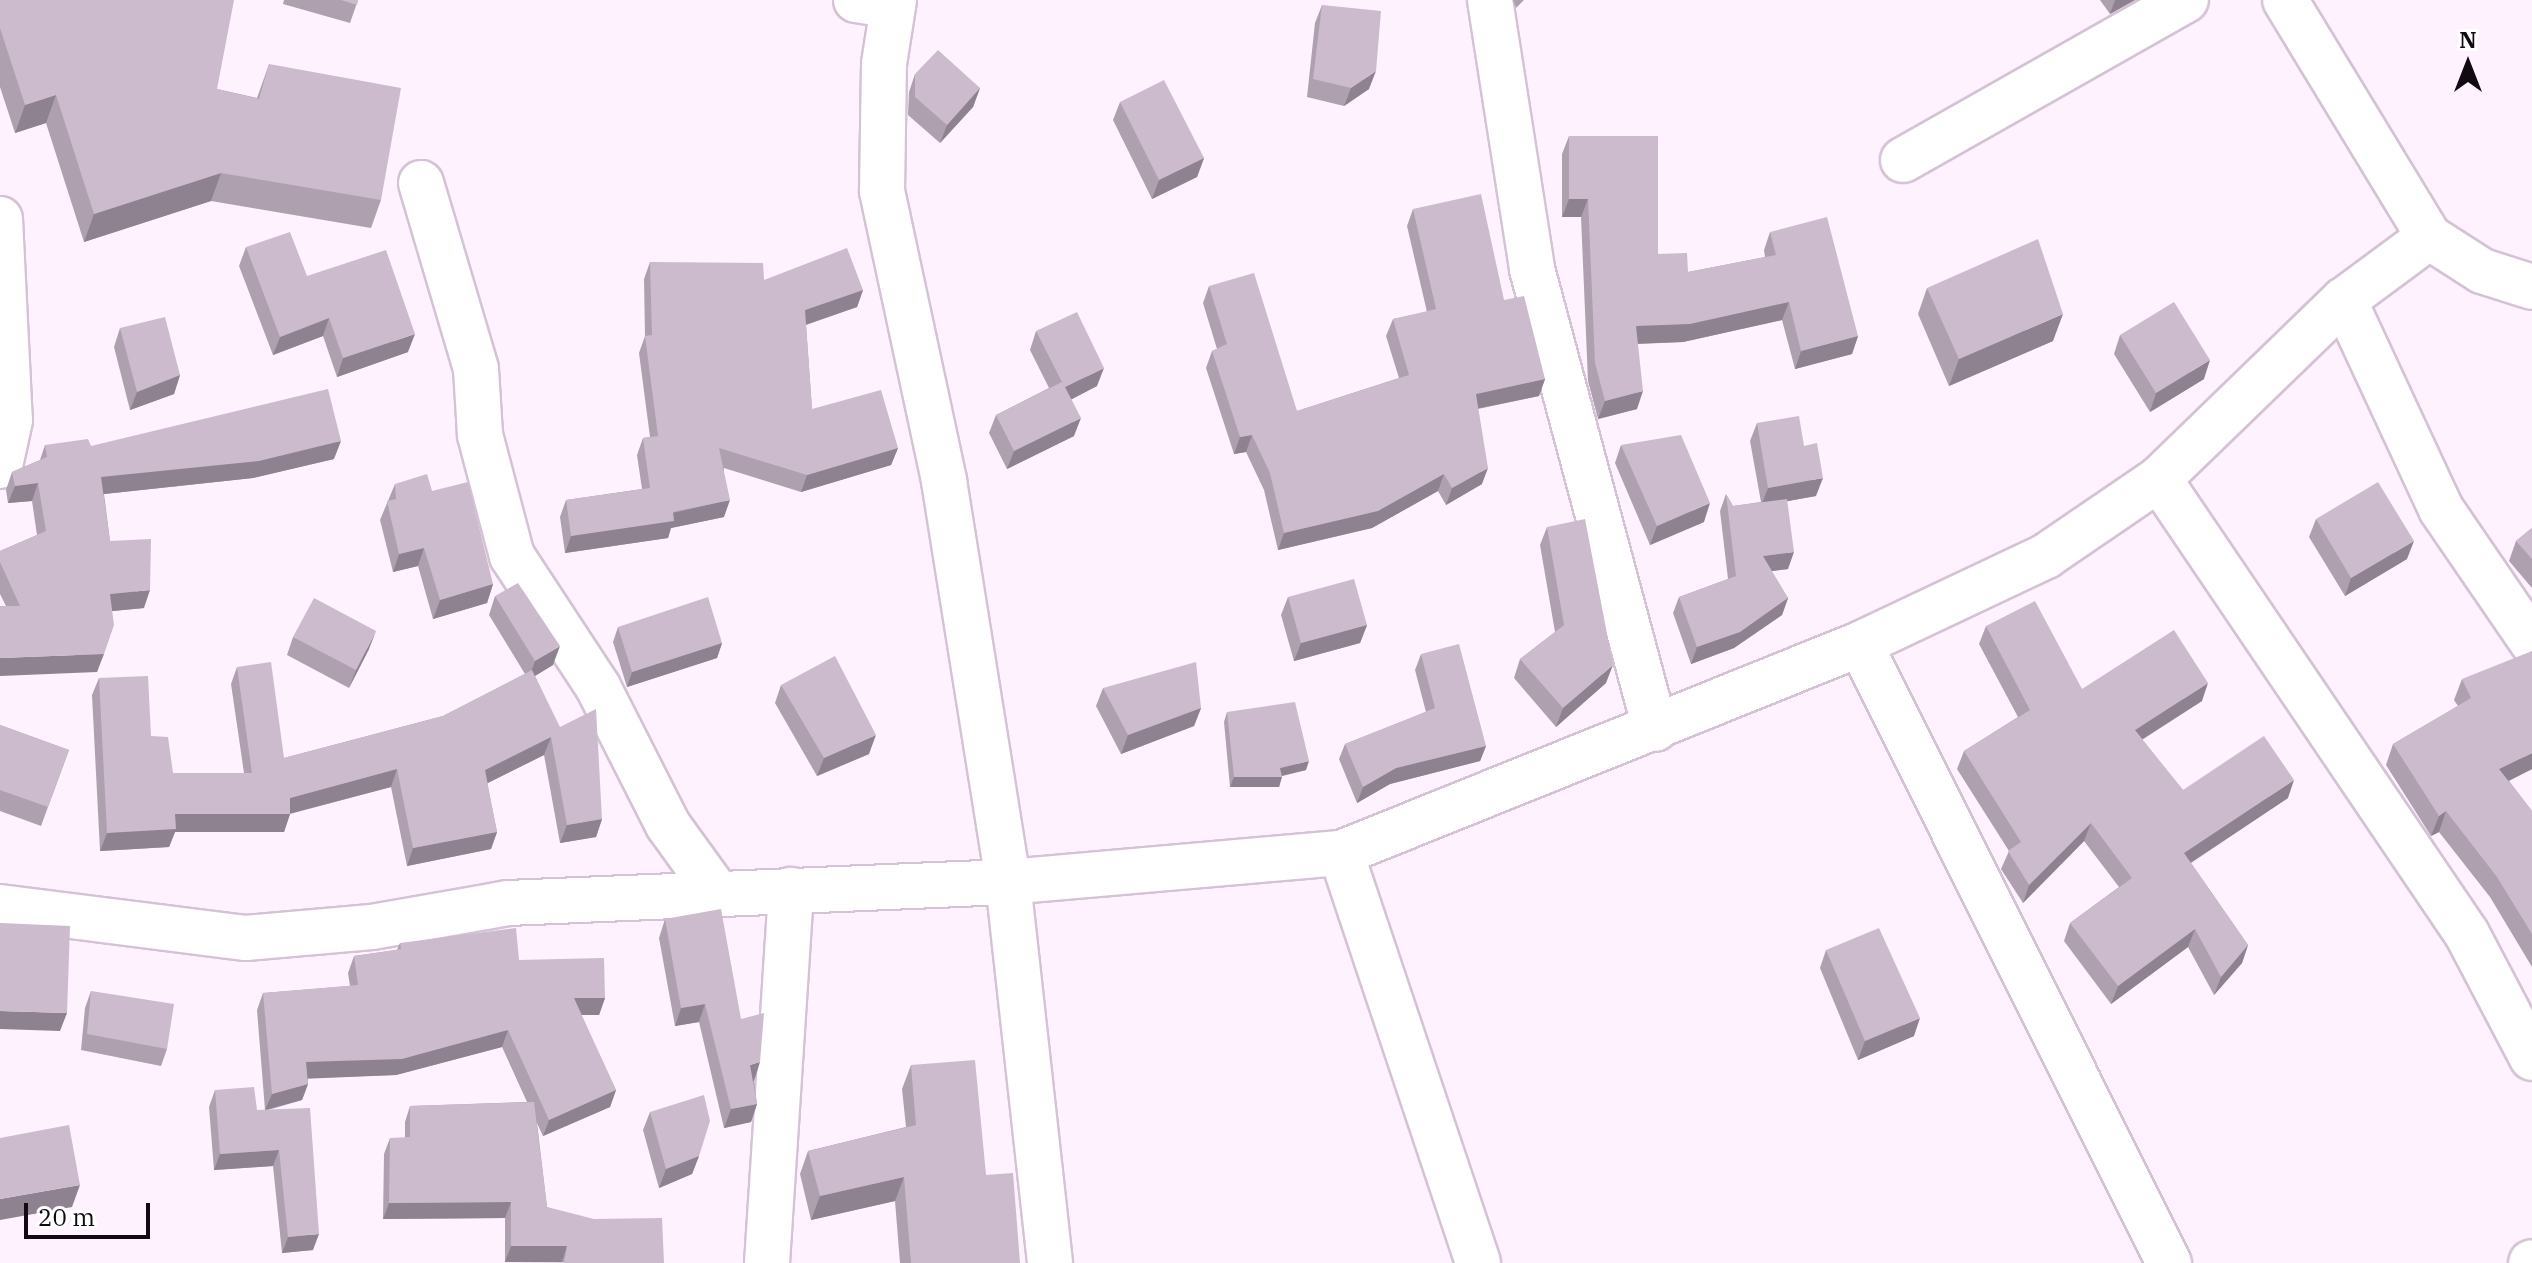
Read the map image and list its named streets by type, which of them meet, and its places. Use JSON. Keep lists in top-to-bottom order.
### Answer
{
  "scale_bar": "20 m",
  "north": "top"
}
